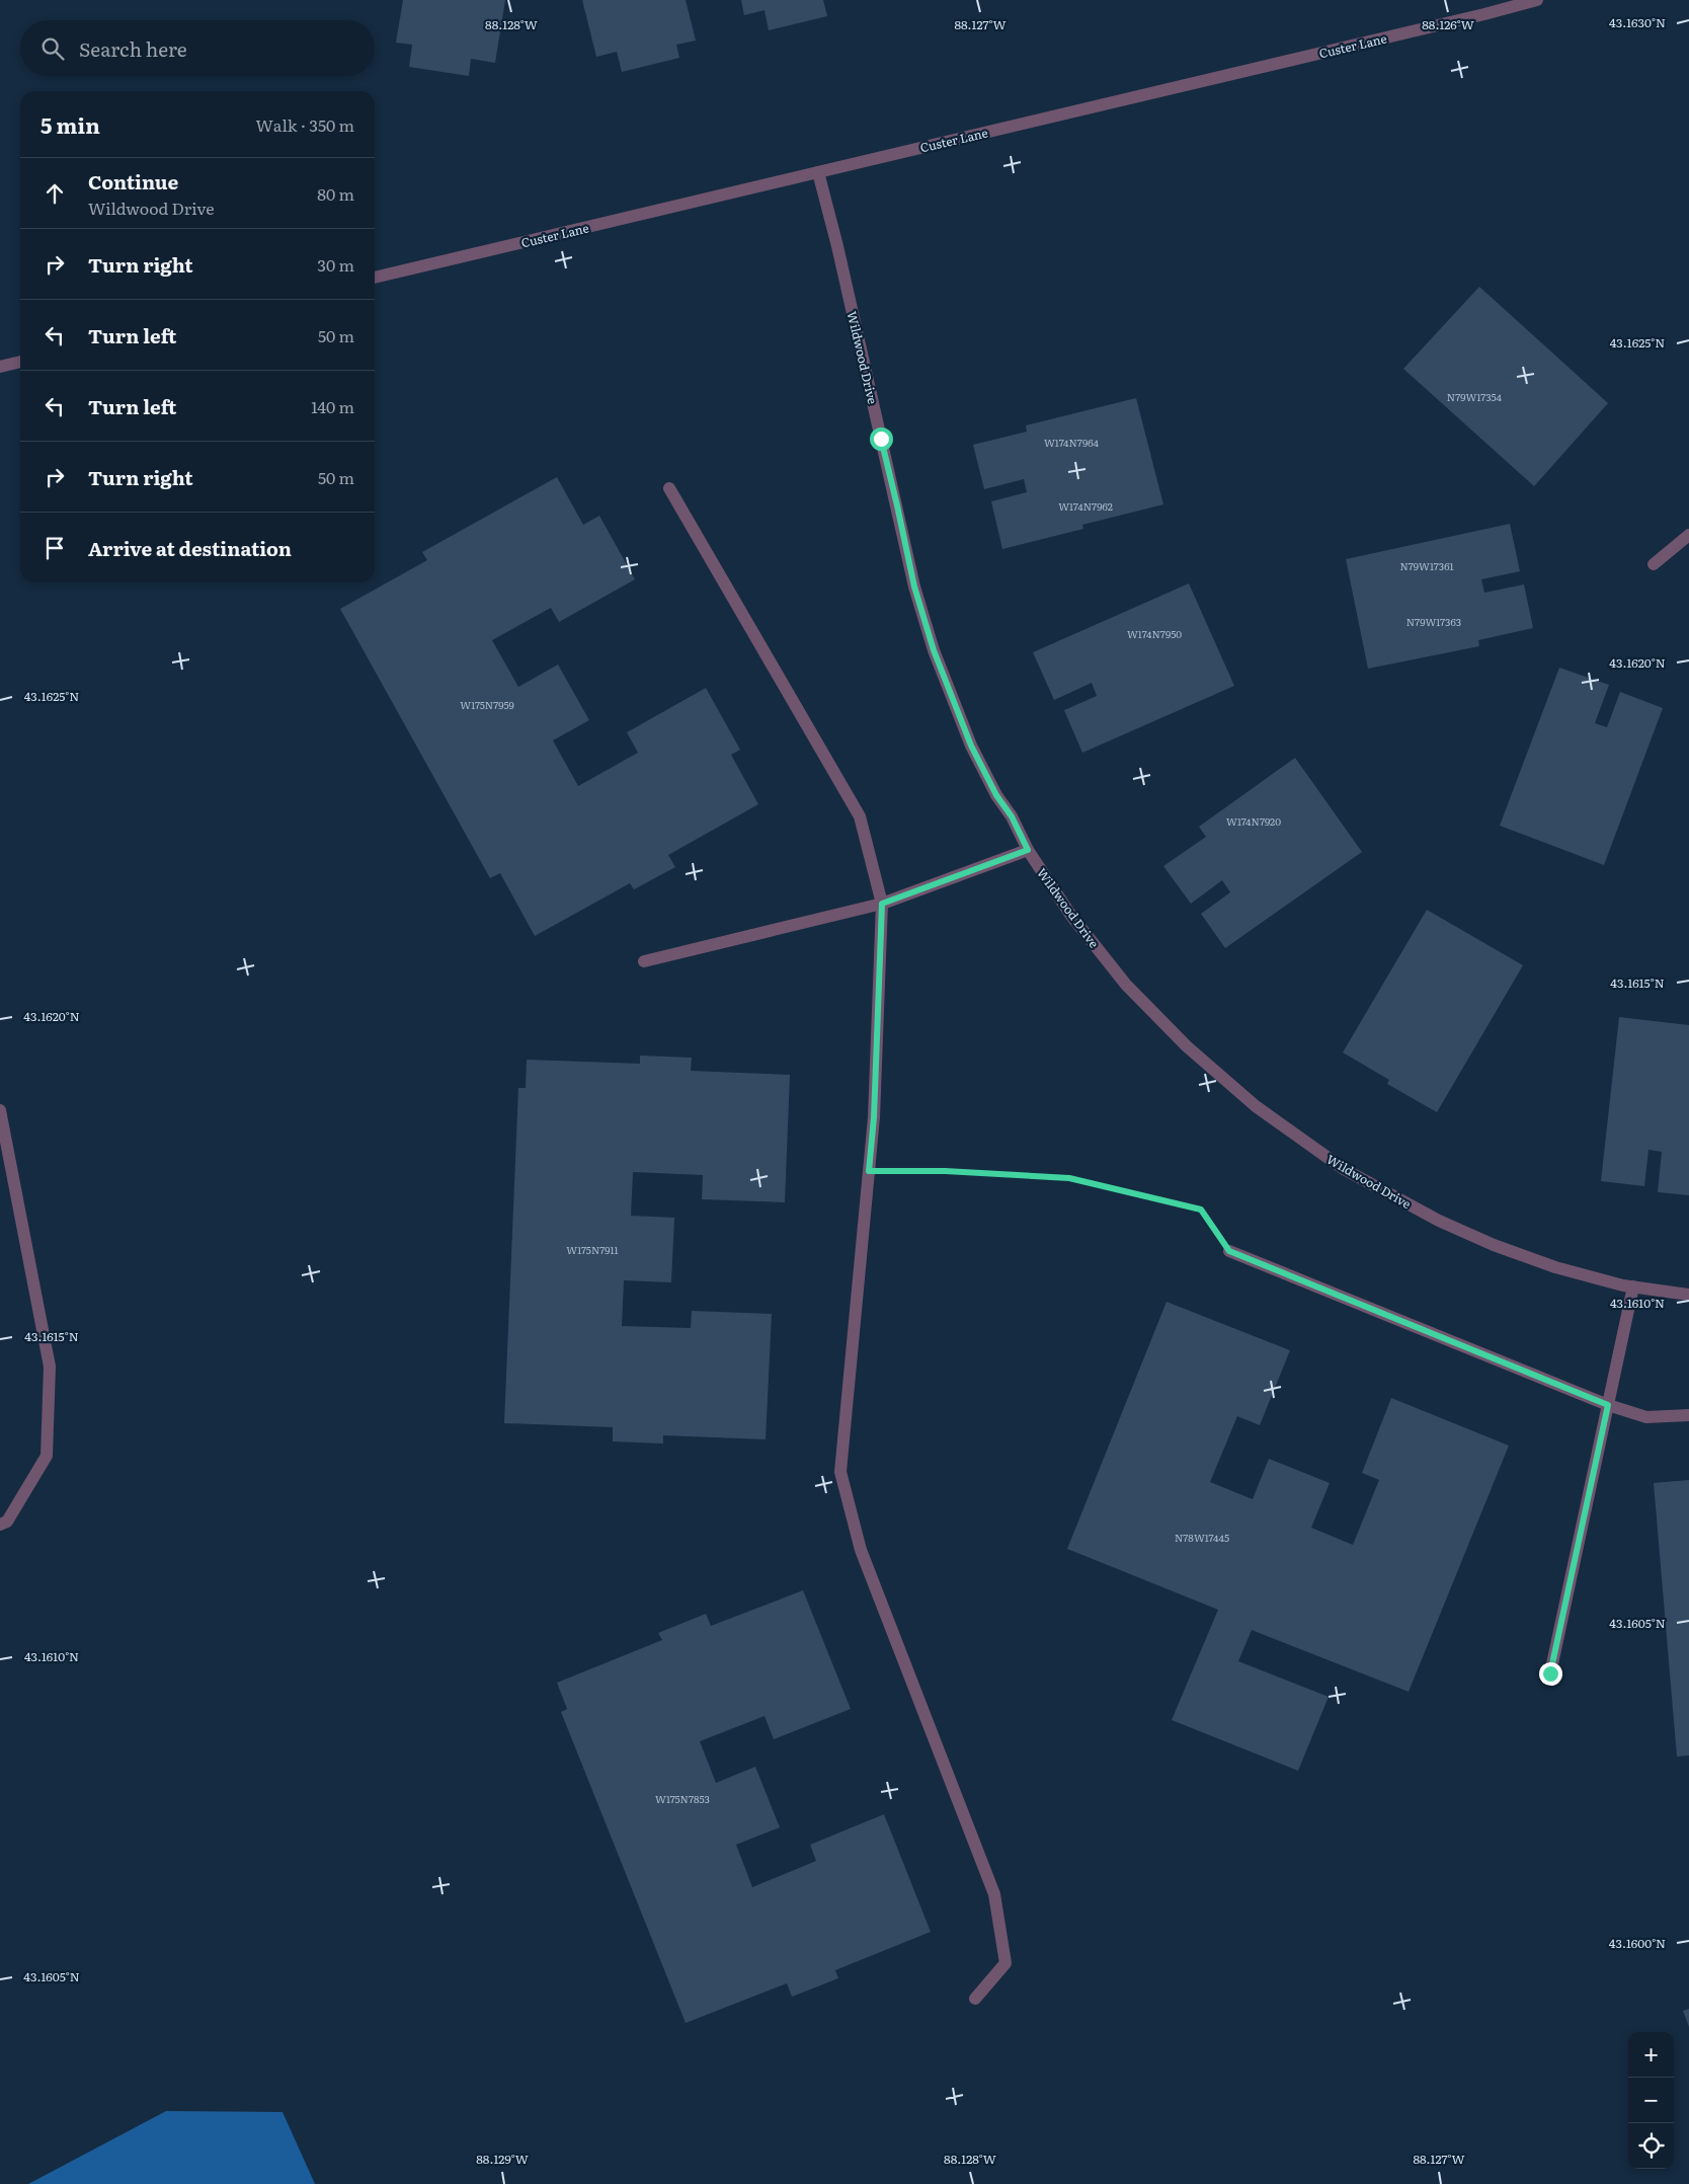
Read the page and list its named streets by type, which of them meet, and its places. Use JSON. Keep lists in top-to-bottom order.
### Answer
{
  "streets": {
    "street": ["Custer Lane", "Wildwood Drive"]
  },
  "crossings": [
    ["Custer Lane", "Wildwood Drive"]
  ],
  "house_numbers": [
    "N79W17354",
    "W174N7964",
    "W174N7962",
    "N79W17361",
    "N79W17363",
    "W174N7950",
    "W175N7959",
    "W174N7920",
    "W175N7911",
    "N78W17445",
    "W175N7853"
  ],
  "page": {
    "search": "Search here",
    "heading": ["5 min", "Walk · 350 m"],
    "list": [
      ["Continue", "Wildwood Drive", "80 m"],
      ["Turn right", "30 m"],
      ["Turn left", "50 m"],
      ["Turn left", "140 m"],
      ["Turn right", "50 m"],
      "Arrive at destination"
    ],
    "map_buttons": ["+", "−"]
  },
  "coordinates": [
    "43.1630°N",
    "88.128°W",
    "88.127°W",
    "88.126°W",
    "43.1625°N",
    "43.1620°N",
    "43.1615°N",
    "43.1610°N",
    "43.1605°N",
    "43.1600°N",
    "88.129°W"
  ]
}
